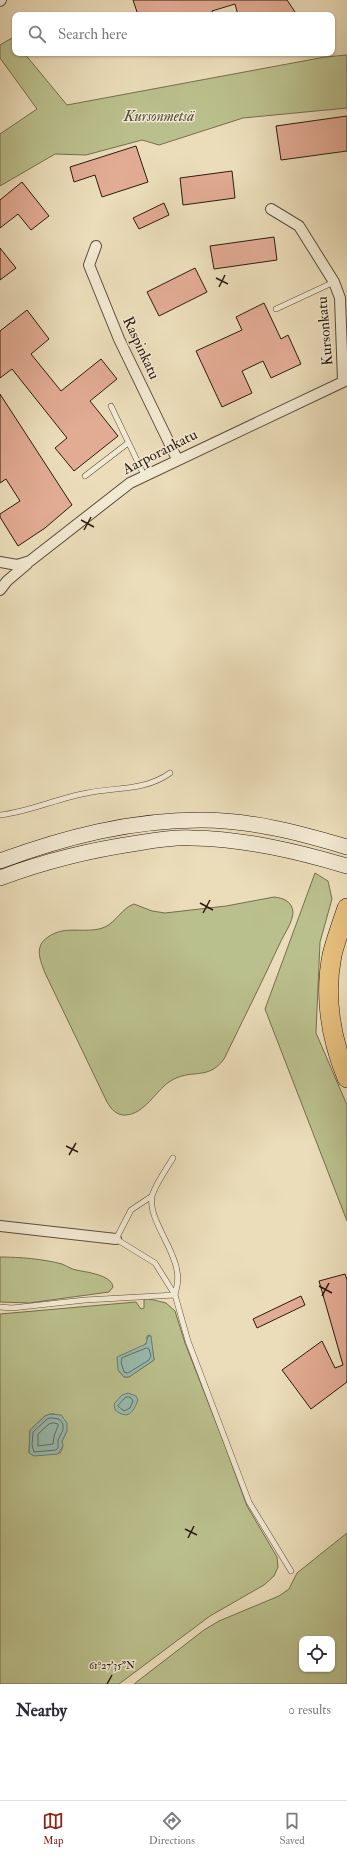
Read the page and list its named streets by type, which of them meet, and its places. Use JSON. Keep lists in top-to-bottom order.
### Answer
{
  "streets": {
    "street": ["Kursonkatu", "Raspinkatu", "Aarporankatu"]
  },
  "crossings": [
    ["Kursonkatu", "Aarporankatu"],
    ["Raspinkatu", "Aarporankatu"]
  ],
  "parks": ["Kursonmetsä"],
  "page": {
    "search": "Search here",
    "heading": ["Nearby", "0 results"],
    "nav": ["Map", "Directions", "Saved"]
  },
  "coordinates": ["61°27'35\"N"]
}
